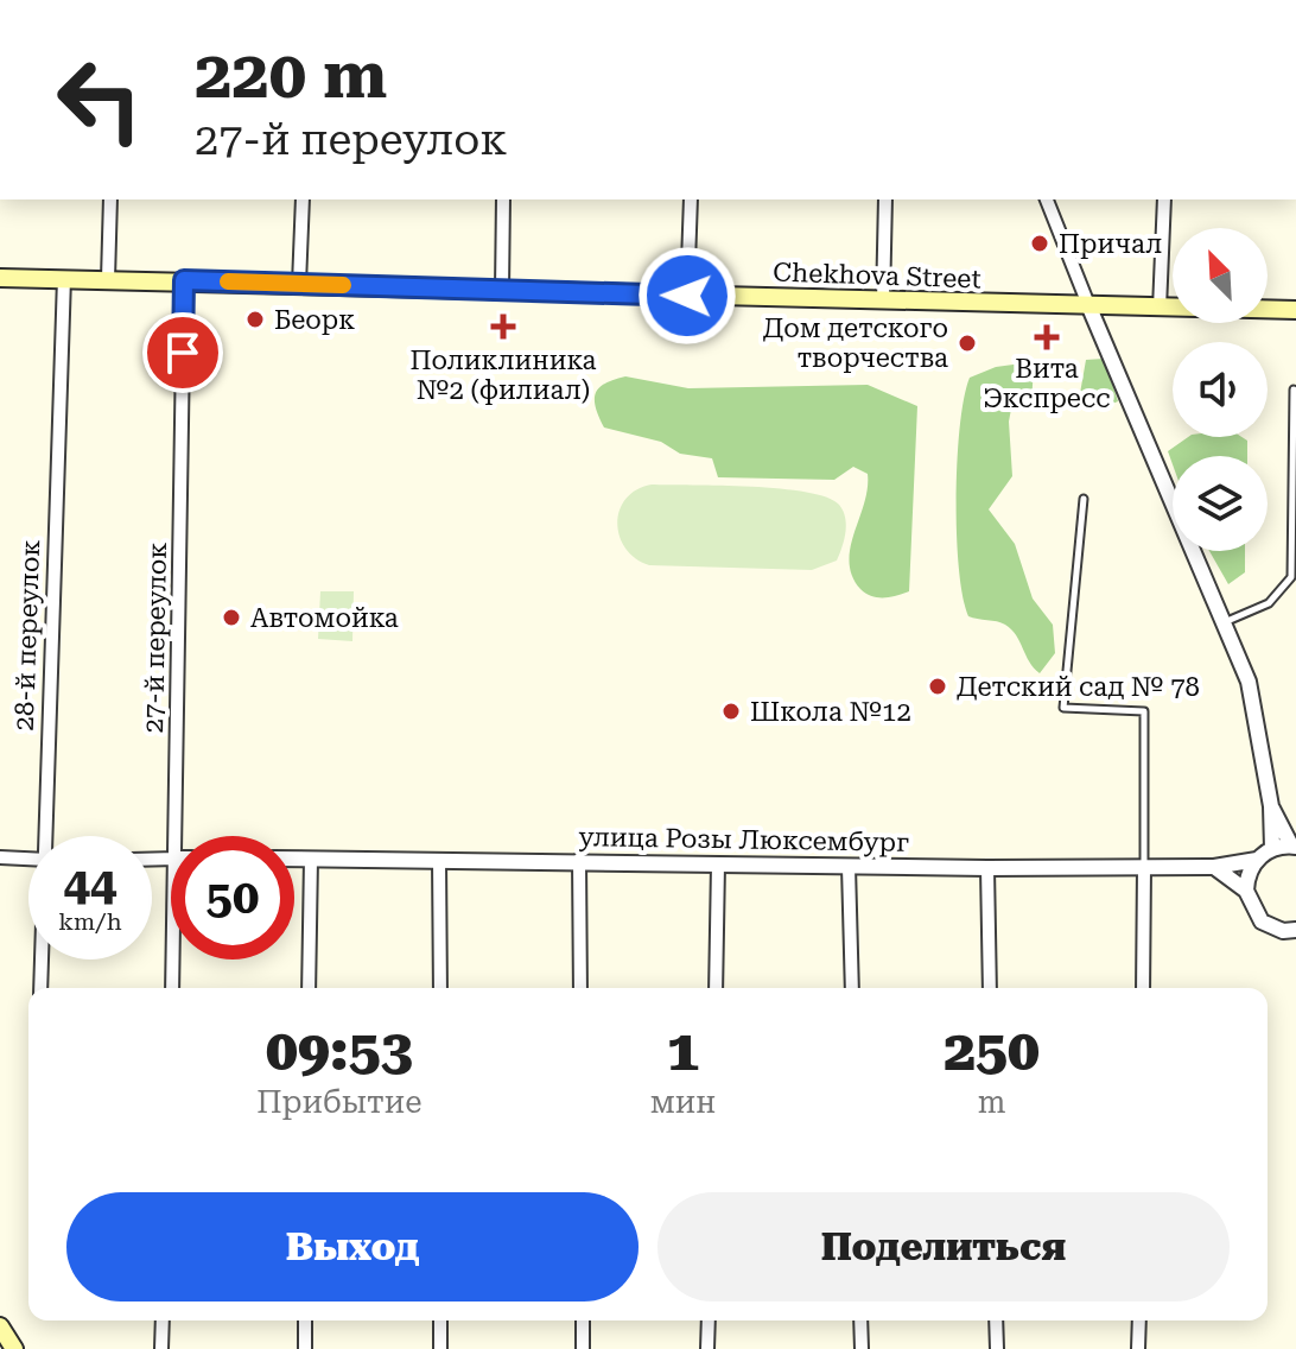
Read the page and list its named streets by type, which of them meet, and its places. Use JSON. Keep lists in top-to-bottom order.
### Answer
{
  "streets": {
    "main road": ["Chekhova Street"],
    "street": ["28-й переулок", "27-й переулок", "улица Розы Люксембург"]
  },
  "crossings": [
    ["Chekhova Street", "28-й переулок"],
    ["Chekhova Street", "27-й переулок"]
  ],
  "places": {
    "other": [
      "Причал",
      "Беорк",
      "Дом детского творчества",
      "Автомойка",
      "Детский сад № 78",
      "Школа №12"
    ],
    "health": ["Поликлиника №2 (филиал)", "Вита Экспресс"]
  },
  "north": "top left",
  "page": {
    "turn": ["220 m", "27-й переулок"],
    "speed": "44 km/h",
    "limit": "50",
    "eta": [
      "09:53",
      "Прибытие",
      "1",
      "мин",
      "250",
      "m"
    ],
    "buttons": ["Выход", "Поделиться"]
  }
}
